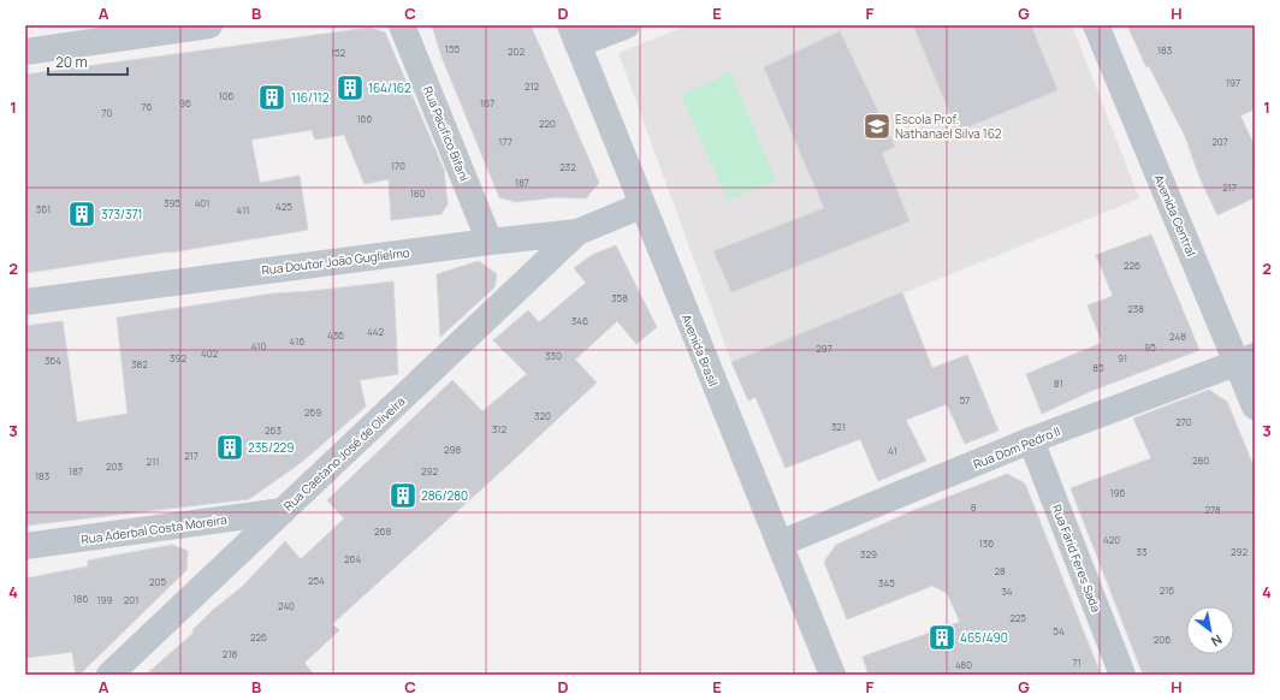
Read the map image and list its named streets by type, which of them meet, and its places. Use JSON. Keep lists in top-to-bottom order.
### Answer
{
  "streets": {
    "street": [
      "Rua Pacifico Bifani",
      "Avenida Central",
      "Rua Doutor João Guglielmo",
      "Avenida Brasil",
      "Rua Dom Pedro II",
      "Rua Caetano José de Oliveira",
      "Rua Aderbal Costa Moreira",
      "Rua Farid Feres Sada"
    ]
  },
  "crossings": [
    ["Rua Pacifico Bifani", "Rua Doutor João Guglielmo"],
    ["Avenida Central", "Rua Dom Pedro II"],
    ["Rua Doutor João Guglielmo", "Avenida Brasil"],
    ["Rua Doutor João Guglielmo", "Rua Caetano José de Oliveira"],
    ["Avenida Brasil", "Rua Dom Pedro II"],
    ["Rua Dom Pedro II", "Rua Farid Feres Sada"],
    ["Rua Caetano José de Oliveira", "Rua Aderbal Costa Moreira"]
  ],
  "places": {
    "building": [
      "164/162",
      "116/112",
      "373/371",
      "235/229",
      "286/280",
      "465/490"
    ],
    "school or university": ["Escola Prof. Nathanael Silva 162"]
  },
  "house_numbers": [
    "155",
    "183",
    "202",
    "152",
    "197",
    "212",
    "106",
    "96",
    "167",
    "76",
    "70",
    "166",
    "220",
    "177",
    "207",
    "170",
    "232",
    "187",
    "217",
    "180",
    "395",
    "401",
    "425",
    "361",
    "411",
    "226",
    "358",
    "238",
    "346",
    "442",
    "436",
    "248",
    "416",
    "410",
    "95",
    "297",
    "402",
    "330",
    "392",
    "91",
    "364",
    "382",
    "85",
    "81",
    "57",
    "269",
    "320",
    "270",
    "321",
    "312",
    "263",
    "298",
    "41",
    "217",
    "280",
    "211",
    "203",
    "187",
    "292",
    "183",
    "196",
    "8",
    "278",
    "268",
    "420",
    "136",
    "33",
    "292",
    "329",
    "264",
    "28",
    "254",
    "205",
    "345",
    "216",
    "34",
    "186",
    "199",
    "201",
    "240",
    "225",
    "54",
    "226",
    "206",
    "218",
    "71",
    "480"
  ],
  "scale_bar": "20 m",
  "north": "bottom right",
  "grid": {
    "columns": [
      "A",
      "B",
      "C",
      "D",
      "E",
      "F",
      "G",
      "H"
    ],
    "rows": [
      "1",
      "2",
      "3",
      "4"
    ]
  }
}
